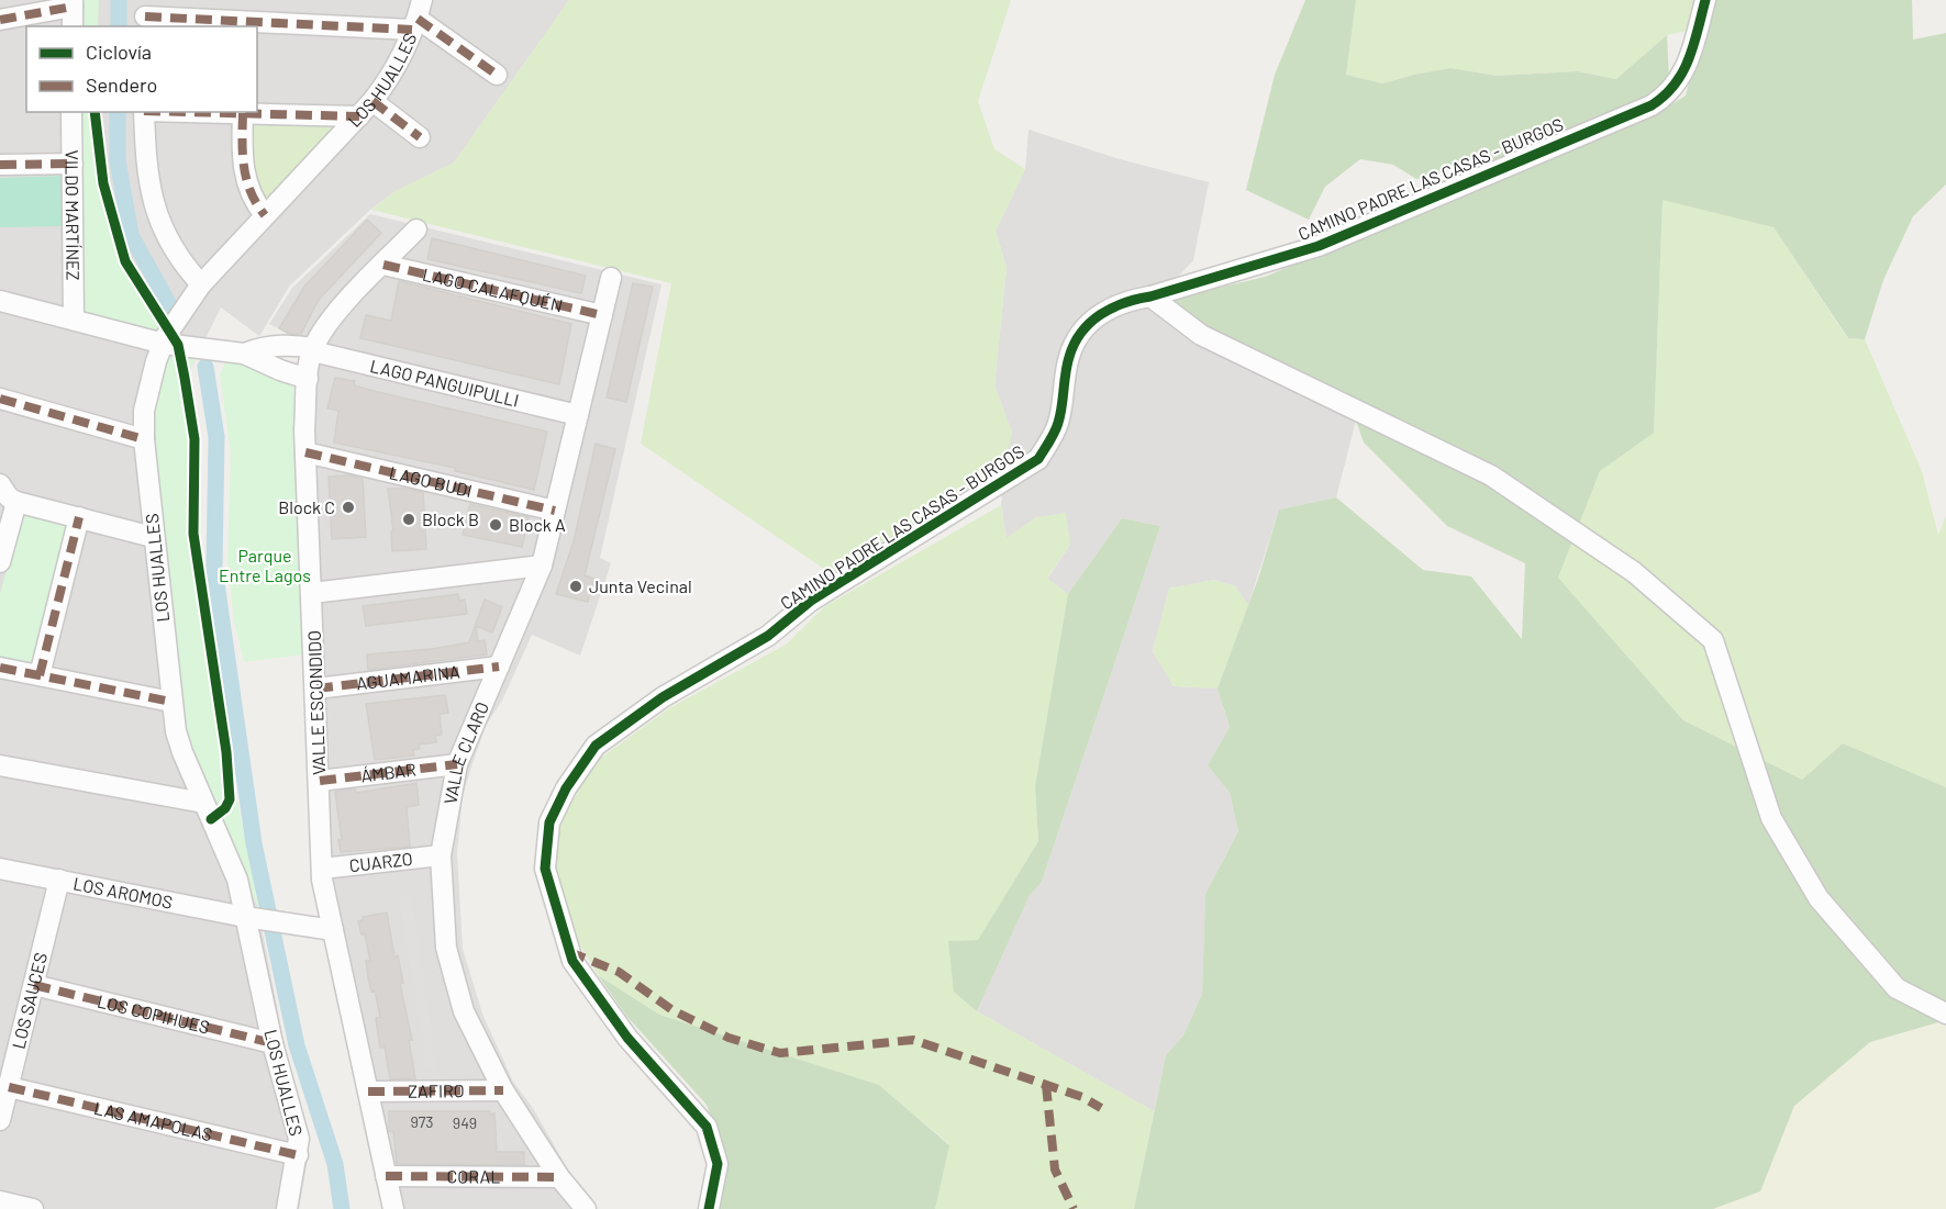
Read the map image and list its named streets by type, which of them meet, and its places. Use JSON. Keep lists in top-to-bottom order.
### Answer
{
  "streets": {
    "street": [
      "LOS HUALLES",
      "CAMINO PADRE LAS CASAS - BURGOS",
      "VILDO MARTÍNEZ",
      "LAGO CALAFQUÉN",
      "LAGO PANGUIPULLI",
      "LAGO BUDI",
      "AGUAMARINA",
      "VALLE ESCONDIDO",
      "VALLE CLARO",
      "ÁMBAR",
      "CUARZO",
      "LOS AROMOS",
      "LOS SAUCES",
      "LOS COPIHUES",
      "ZAFIRO",
      "LAS AMAPOLAS",
      "CORAL"
    ]
  },
  "crossings": [
    ["LOS HUALLES", "LOS AROMOS"],
    ["LOS HUALLES", "LOS COPIHUES"],
    ["LOS HUALLES", "LAS AMAPOLAS"],
    ["LAGO CALAFQUÉN", "VALLE ESCONDIDO"],
    ["LAGO CALAFQUÉN", "VALLE CLARO"],
    ["LAGO PANGUIPULLI", "VALLE ESCONDIDO"],
    ["LAGO PANGUIPULLI", "VALLE CLARO"],
    ["LAGO BUDI", "VALLE ESCONDIDO"],
    ["LAGO BUDI", "VALLE CLARO"],
    ["AGUAMARINA", "VALLE ESCONDIDO"],
    ["AGUAMARINA", "VALLE CLARO"],
    ["VALLE ESCONDIDO", "ÁMBAR"],
    ["VALLE ESCONDIDO", "CUARZO"],
    ["VALLE ESCONDIDO", "LOS AROMOS"],
    ["VALLE ESCONDIDO", "ZAFIRO"],
    ["VALLE ESCONDIDO", "CORAL"],
    ["VALLE CLARO", "ÁMBAR"],
    ["VALLE CLARO", "CUARZO"],
    ["VALLE CLARO", "ZAFIRO"],
    ["VALLE CLARO", "CORAL"],
    ["LOS AROMOS", "LOS SAUCES"],
    ["LOS SAUCES", "LOS COPIHUES"],
    ["LOS SAUCES", "LAS AMAPOLAS"]
  ],
  "parks": ["Parque Entre Lagos"],
  "places": [
    "Block C",
    "Block B",
    "Block A",
    "Junta Vecinal"
  ],
  "house_numbers": ["973", "949"],
  "legend": ["Ciclovía", "Sendero"]
}
